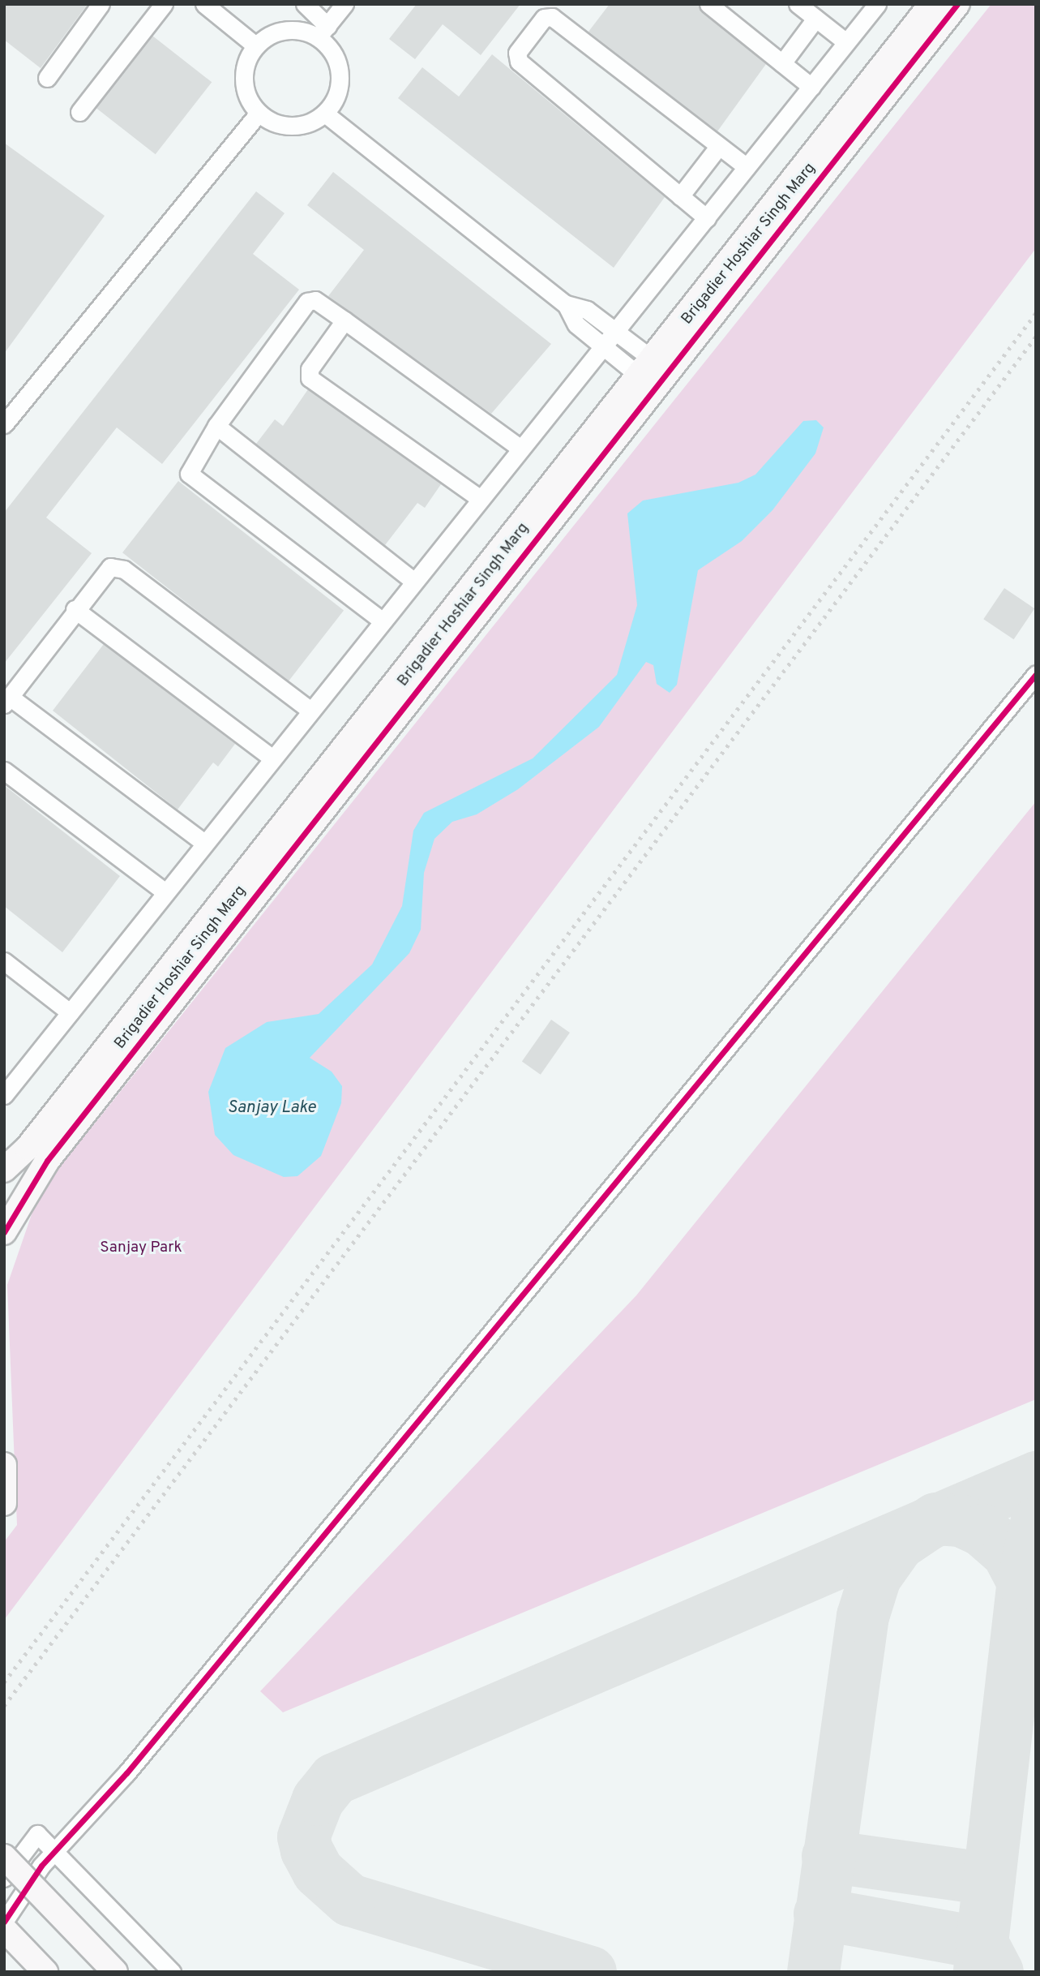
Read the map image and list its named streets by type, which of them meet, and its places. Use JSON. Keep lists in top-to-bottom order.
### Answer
{
  "streets": {
    "street": ["Brigadier Hoshiar Singh Marg"]
  },
  "water": ["Sanjay Lake"],
  "parks": ["Sanjay Park"]
}
